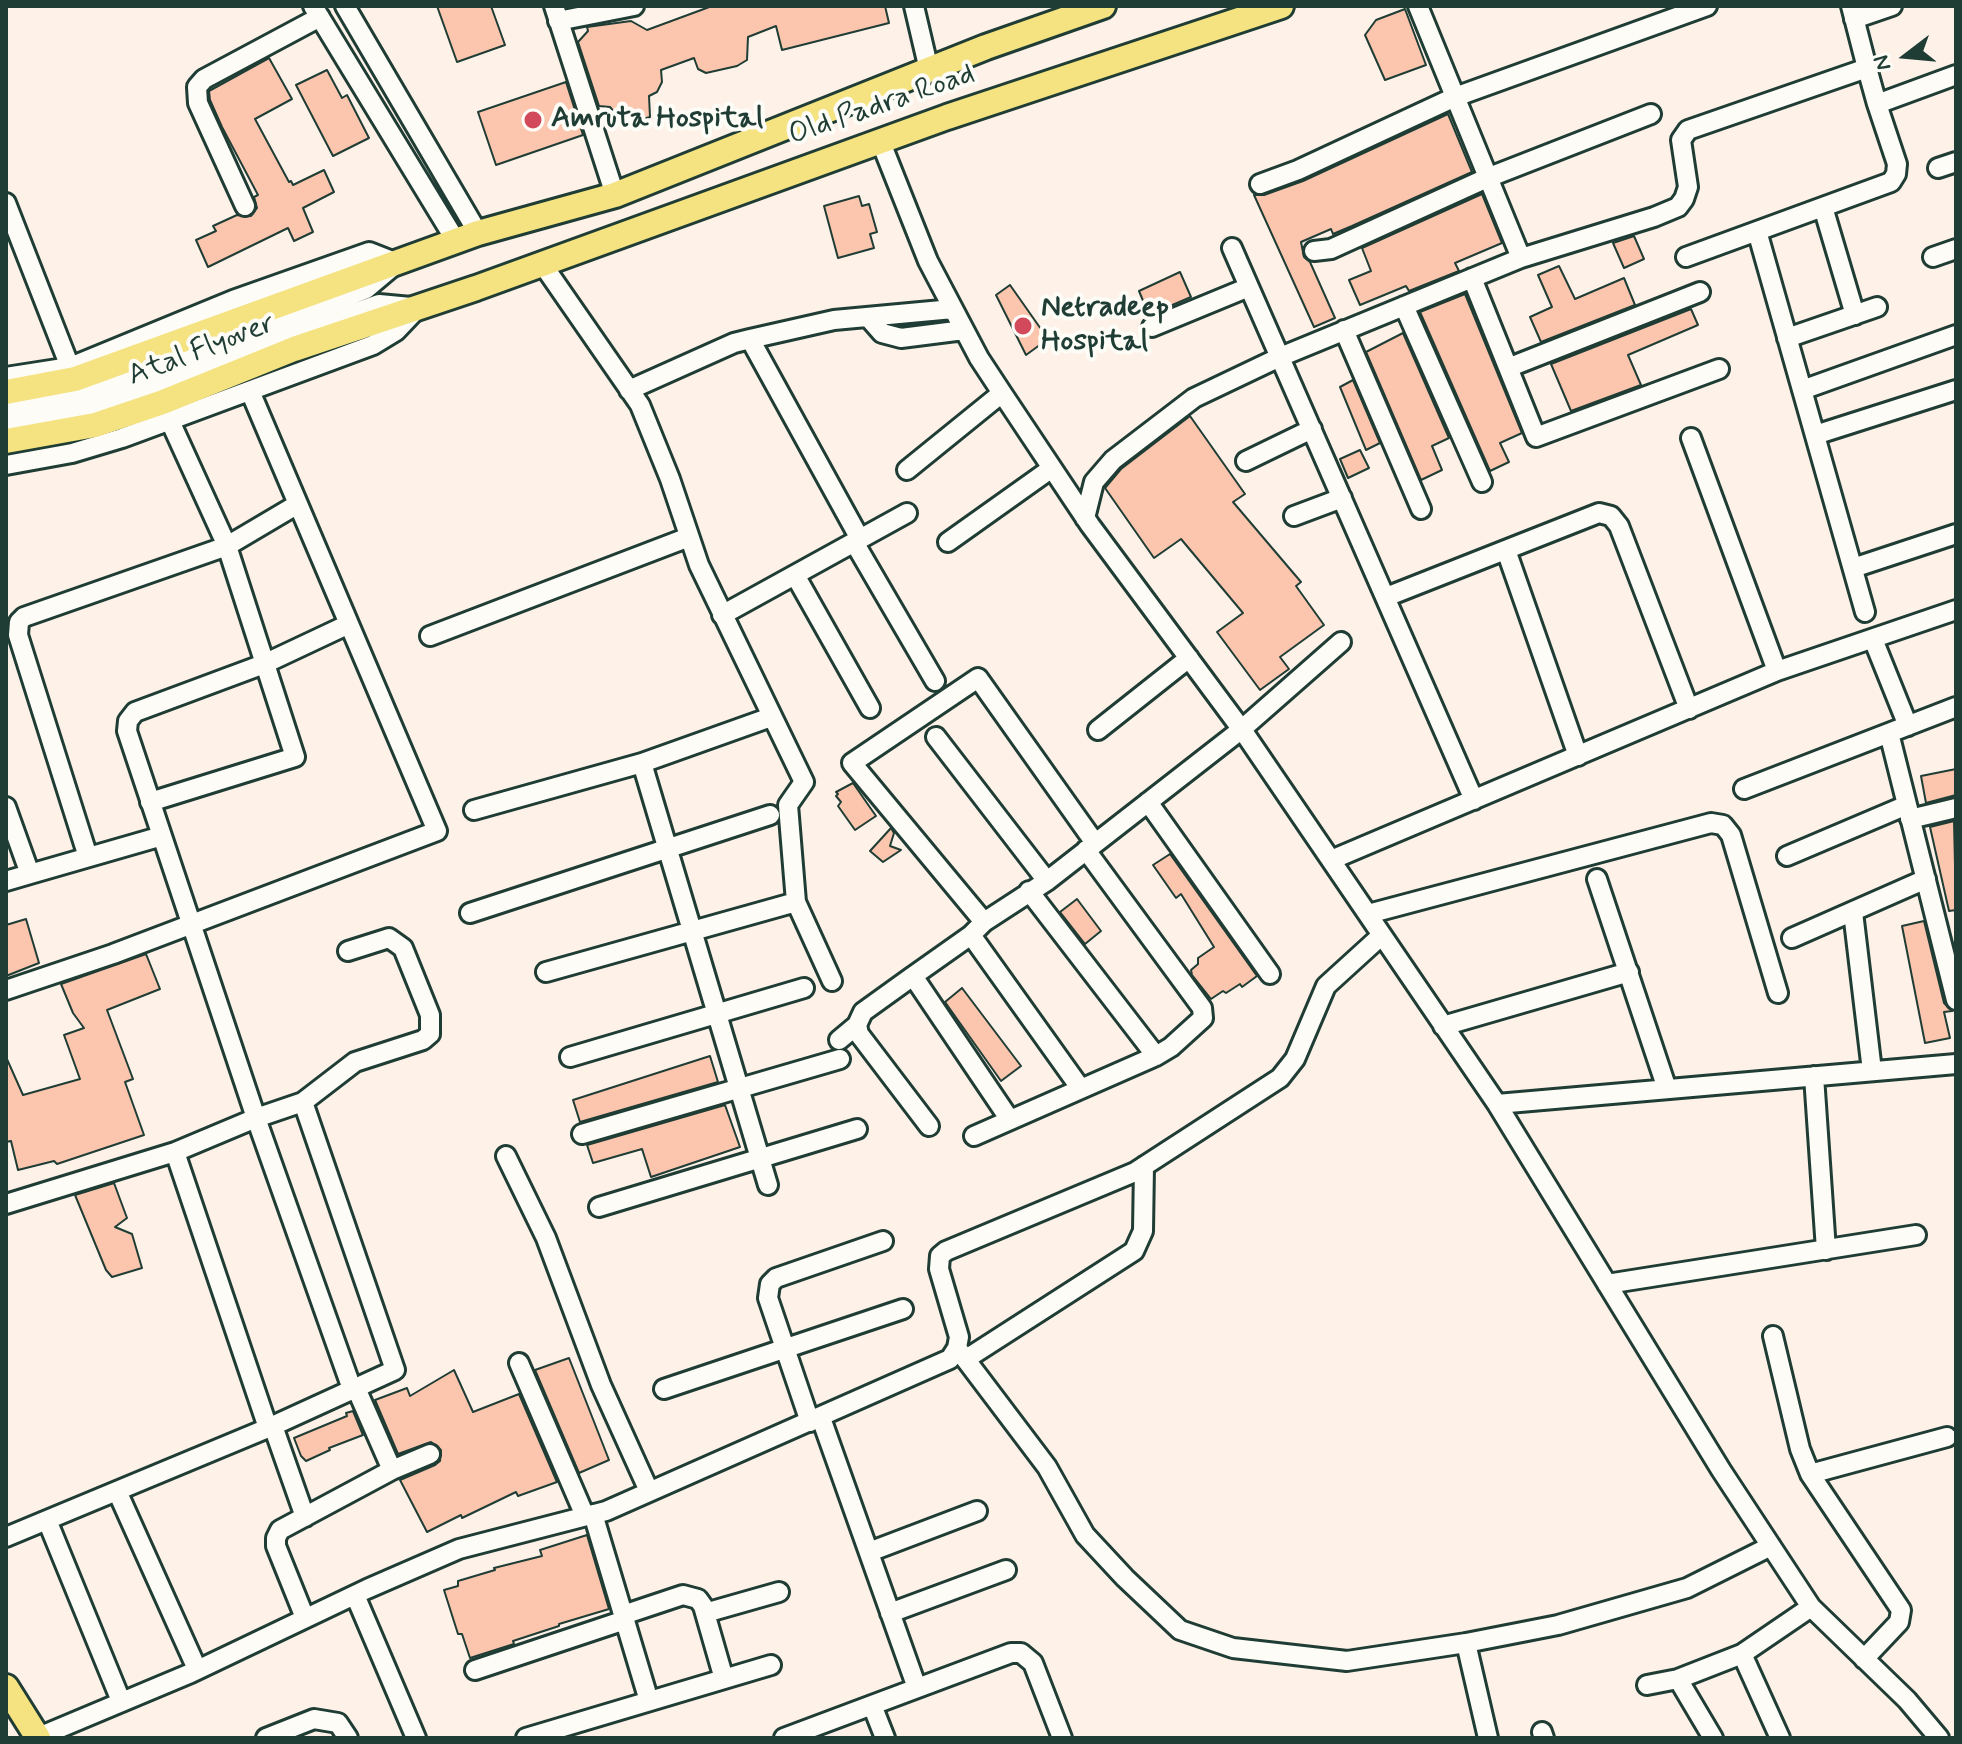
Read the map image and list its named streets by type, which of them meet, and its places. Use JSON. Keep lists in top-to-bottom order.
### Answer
{
  "streets": {
    "main road": ["Old Padra Road", "Atal Flyover"]
  },
  "crossings": [
    ["Old Padra Road", "Atal Flyover"]
  ],
  "places": ["Amruta Hospital", "Netradeep Hospital"],
  "north": "left"
}
